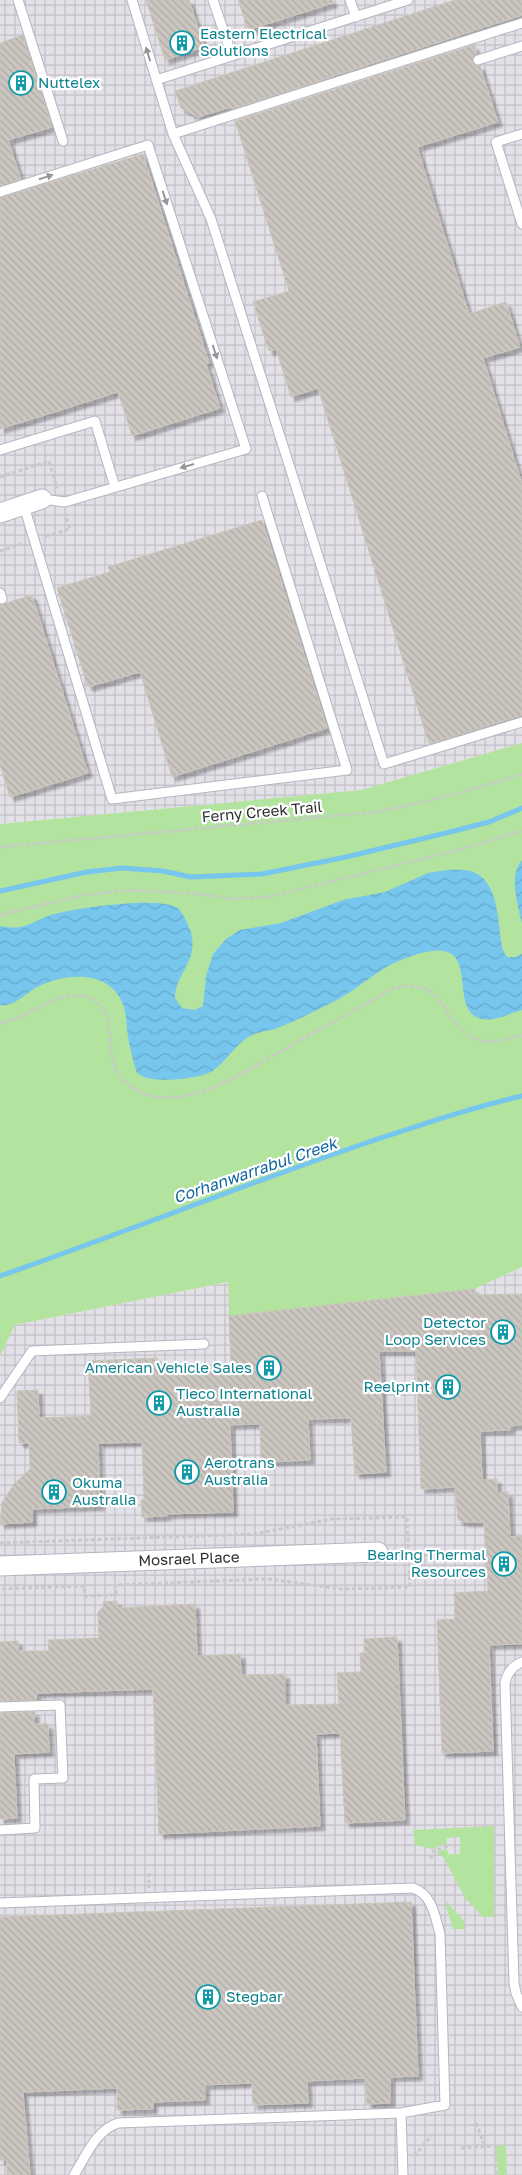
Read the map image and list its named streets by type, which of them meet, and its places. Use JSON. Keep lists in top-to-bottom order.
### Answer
{
  "streets": {
    "street": ["Mosrael Place"],
    "path": ["Ferny Creek Trail"]
  },
  "water": ["Corhanwarrabul Creek"],
  "places": {
    "building": [
      "Eastern Electrical Solutions",
      "Nuttelex",
      "Detector Loop Services",
      "American Vehicle Sales",
      "Reelprint",
      "Tieco International Australia",
      "Aerotrans Australia",
      "Okuma Australia",
      "Bearing Thermal Resources",
      "Stegbar"
    ]
  }
}
